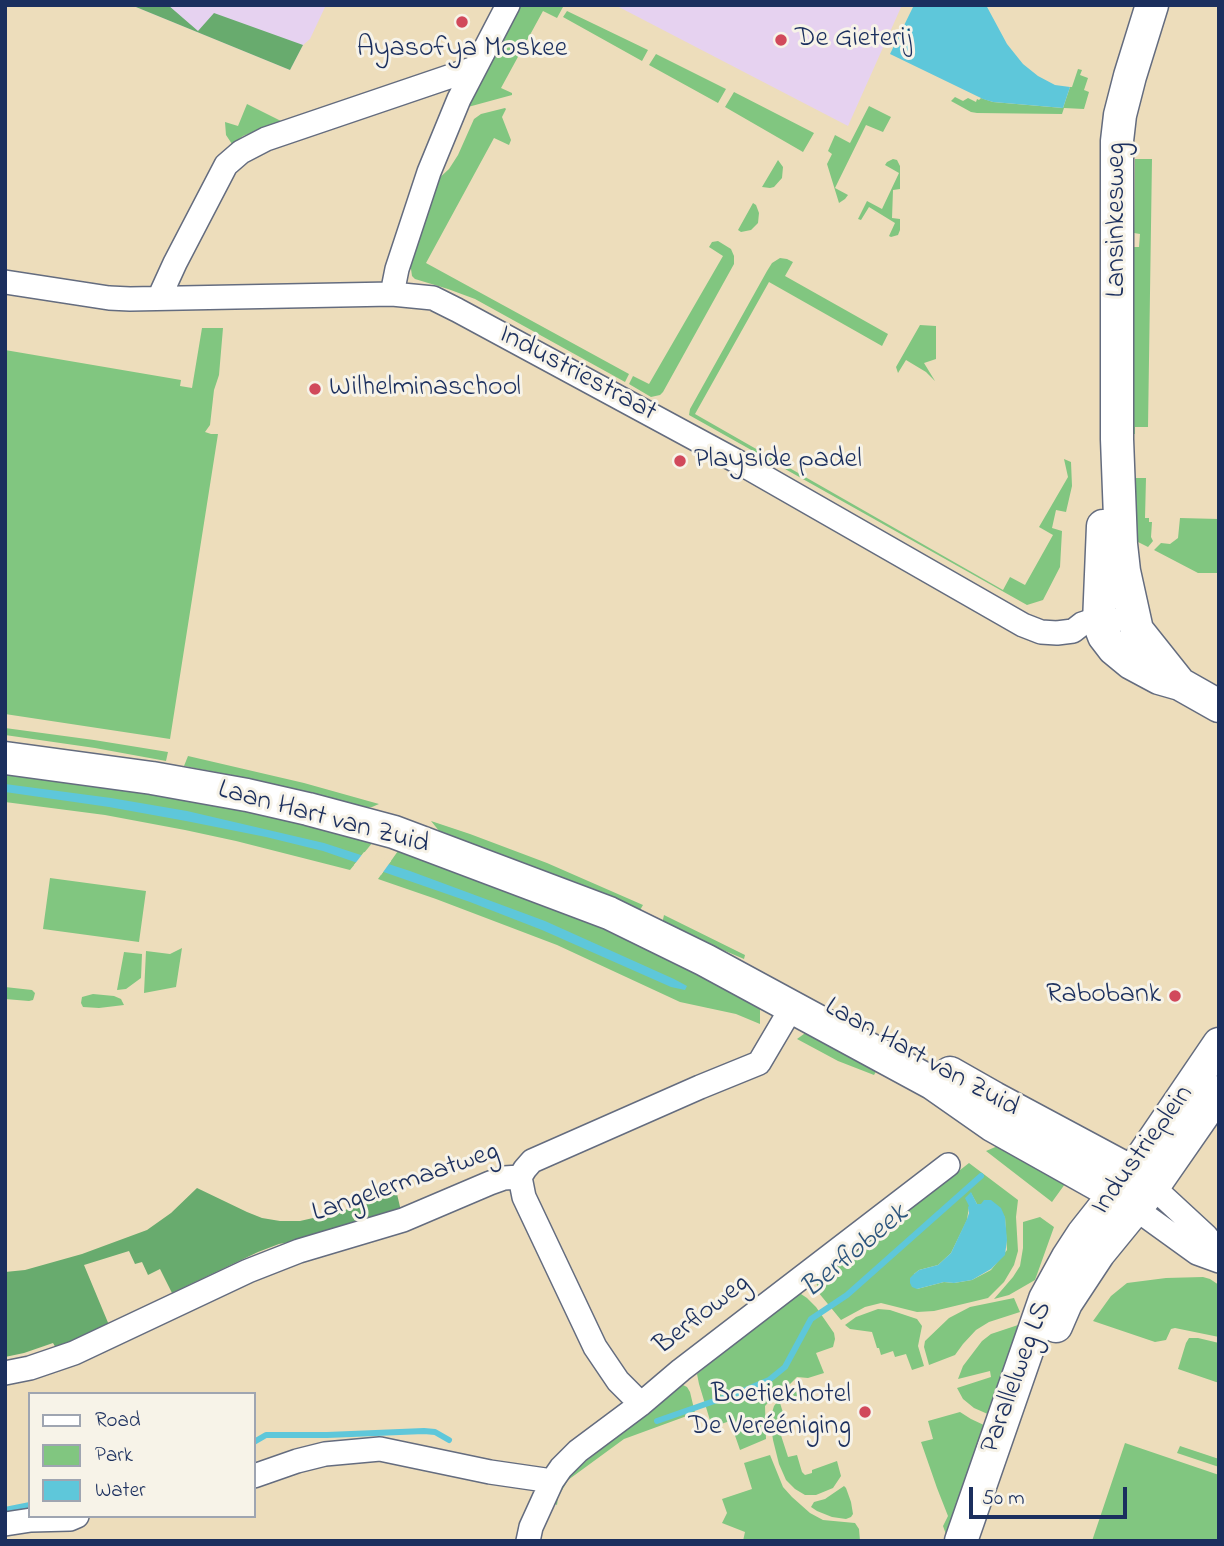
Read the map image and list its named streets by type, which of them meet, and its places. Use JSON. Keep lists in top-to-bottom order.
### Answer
{
  "streets": {
    "main road": [
      "Lansinkesweg",
      "Laan Hart van Zuid",
      "Industrieplein",
      "Parallelweg LS"
    ],
    "street": ["Industriestraat", "Langelermaatweg", "Berfloweg"]
  },
  "crossings": [
    ["Lansinkesweg", "Industriestraat"],
    ["Laan Hart van Zuid", "Industrieplein"],
    ["Laan Hart van Zuid", "Langelermaatweg"],
    ["Industrieplein", "Parallelweg LS"]
  ],
  "water": ["Berflobeek"],
  "places": [
    "Ayasofya Moskee",
    "De Gieterij",
    "Wilhelminaschool",
    "Playside padel",
    "Rabobank",
    "Boetiekhotel De Verééniging"
  ],
  "legend": ["Road", "Park", "Water"],
  "scale_bar": "50 m"
}
